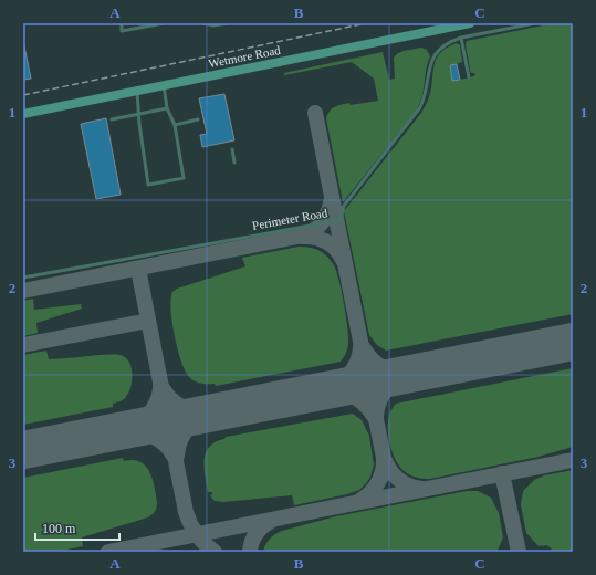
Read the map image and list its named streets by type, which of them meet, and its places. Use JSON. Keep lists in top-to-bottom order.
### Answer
{
  "streets": {
    "main road": ["Wetmore Road"],
    "lane": ["Perimeter Road"]
  },
  "scale_bar": "100 m",
  "grid": {
    "columns": ["A", "B", "C"],
    "rows": ["1", "2", "3"]
  }
}
